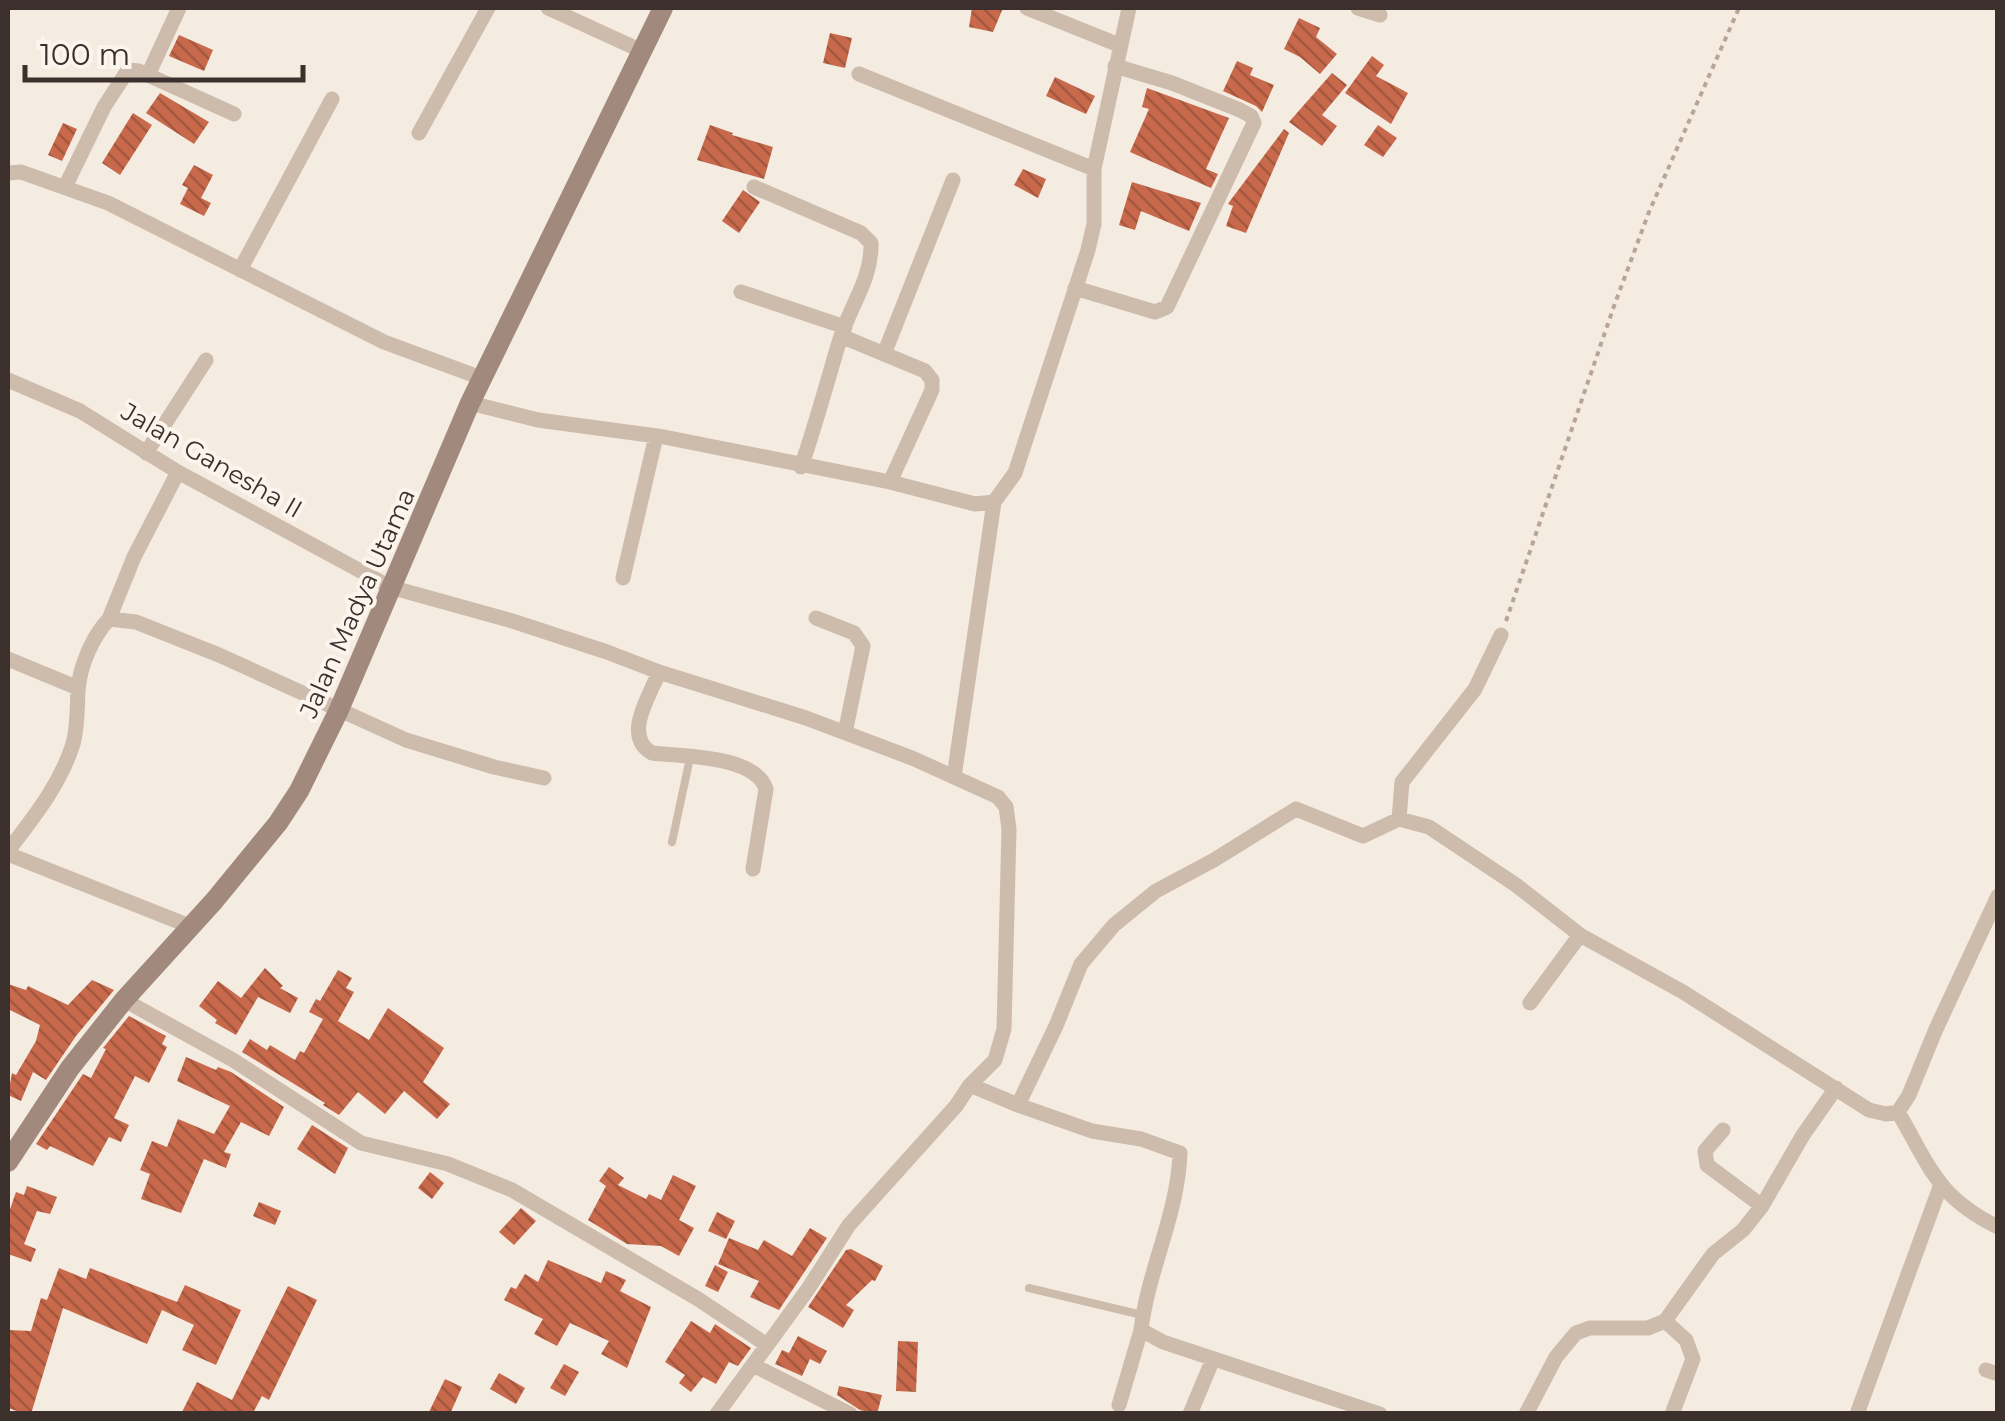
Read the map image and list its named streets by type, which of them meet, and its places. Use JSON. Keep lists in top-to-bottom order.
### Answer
{
  "streets": {
    "street": ["Jalan Ganesha II", "Jalan Madya Utama"]
  },
  "crossings": [
    ["Jalan Ganesha II", "Jalan Madya Utama"]
  ],
  "scale_bar": "100 m"
}
